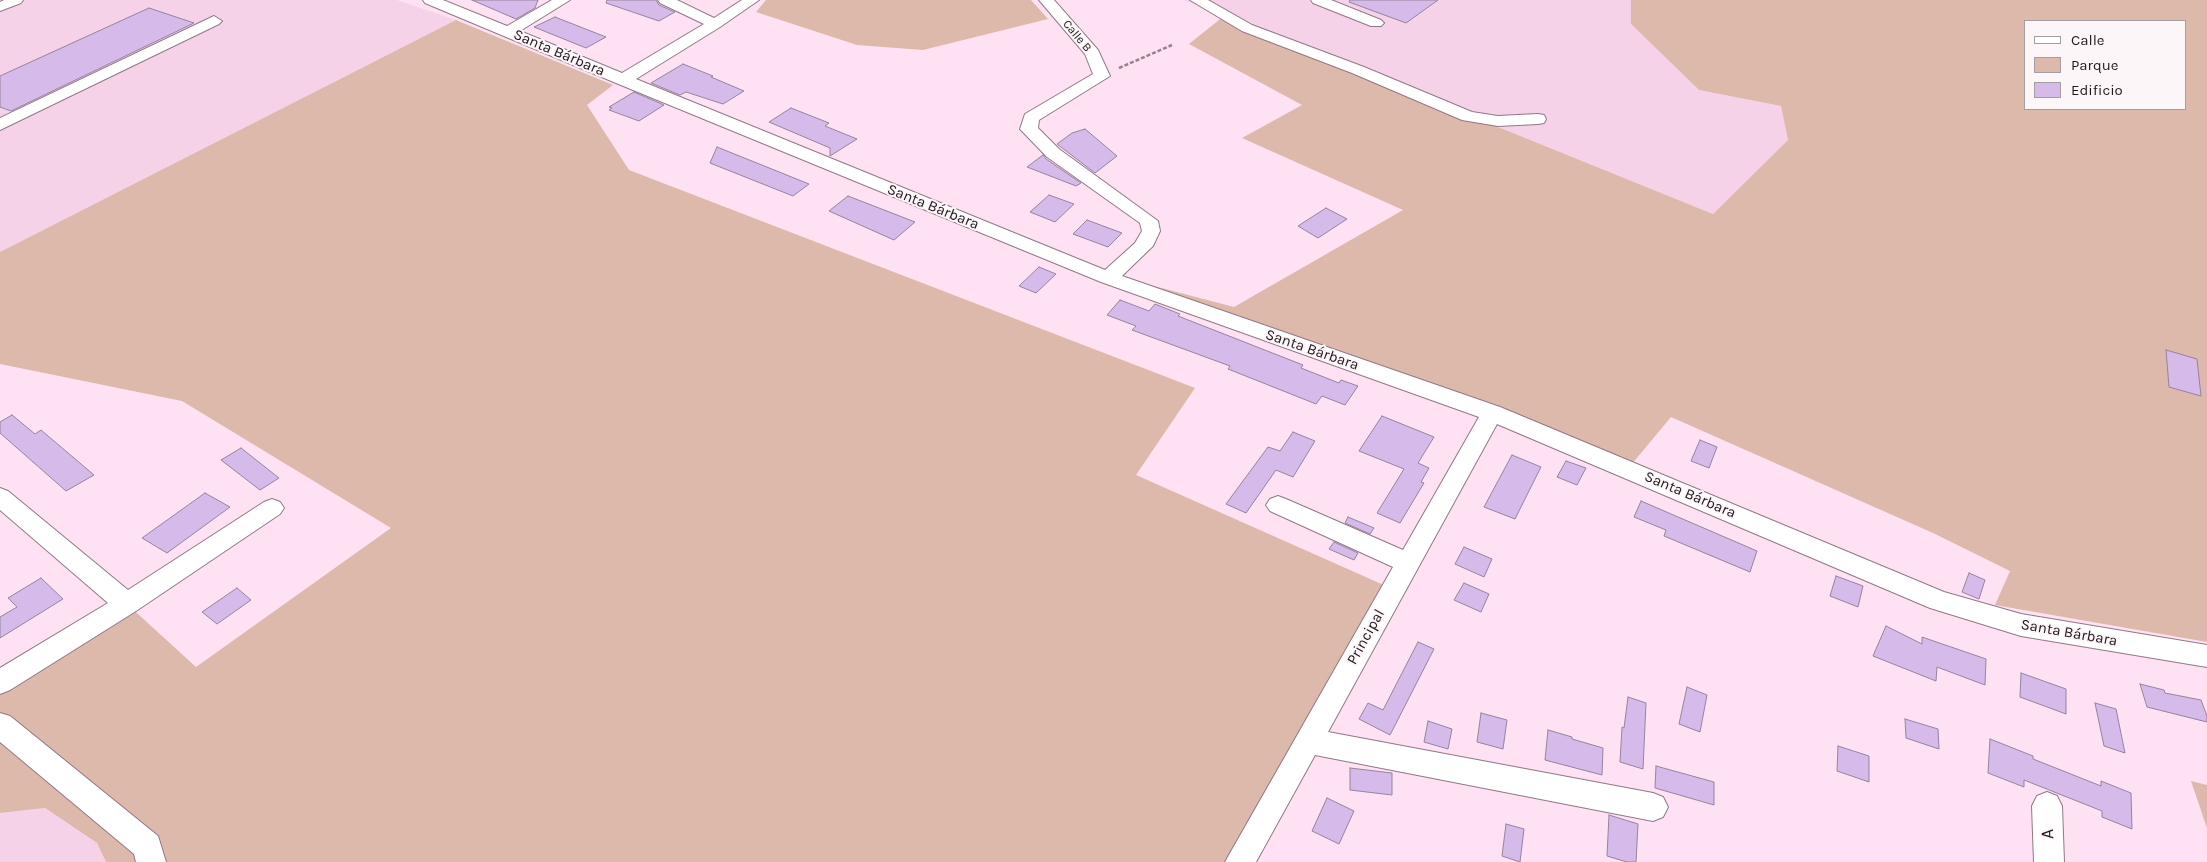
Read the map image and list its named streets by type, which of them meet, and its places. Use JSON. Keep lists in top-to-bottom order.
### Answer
{
  "streets": {
    "street": [
      "Calle B",
      "Santa Bárbara",
      "Principal",
      "A"
    ]
  },
  "crossings": [
    ["Santa Bárbara", "Principal"]
  ],
  "legend": ["Calle", "Parque", "Edificio"]
}
